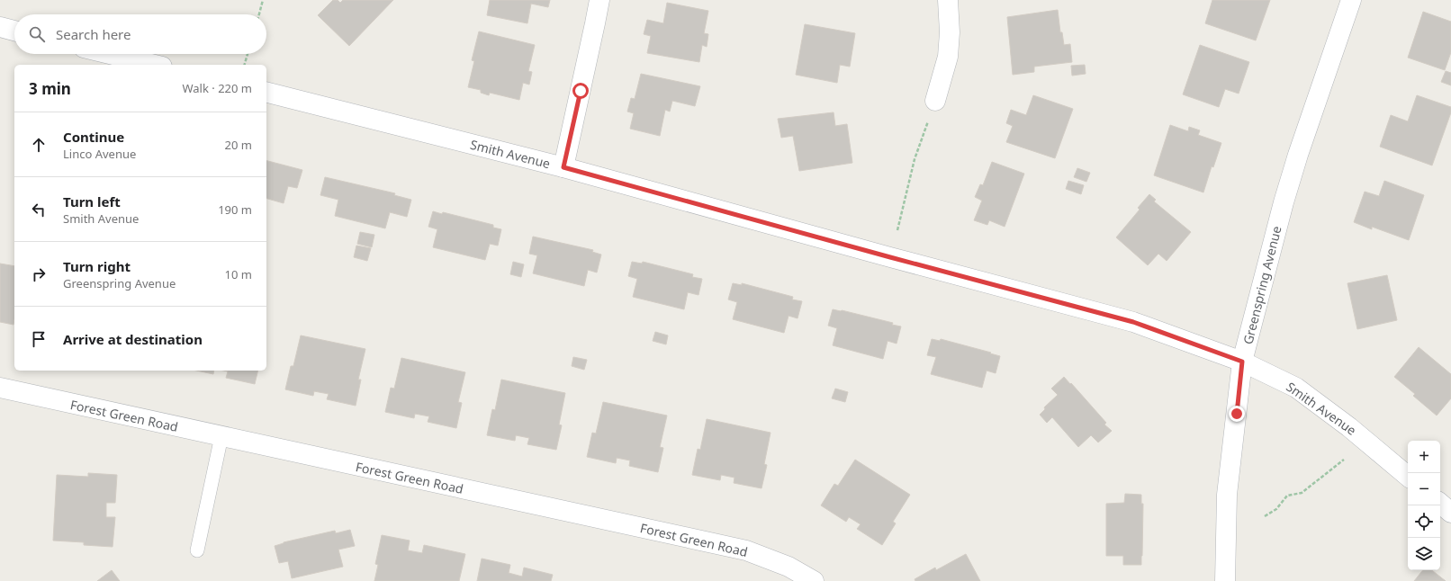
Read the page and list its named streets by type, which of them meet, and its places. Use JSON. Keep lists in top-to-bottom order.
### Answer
{
  "streets": {
    "main road": ["Smith Avenue", "Greenspring Avenue", "Forest Green Road"]
  },
  "crossings": [
    ["Smith Avenue", "Greenspring Avenue"]
  ],
  "page": {
    "search": "Search here",
    "heading": ["3 min", "Walk · 220 m"],
    "list": [
      ["Continue", "Linco Avenue", "20 m"],
      ["Turn left", "Smith Avenue", "190 m"],
      ["Turn right", "Greenspring Avenue", "10 m"],
      "Arrive at destination"
    ],
    "map_buttons": ["+", "−"]
  }
}
